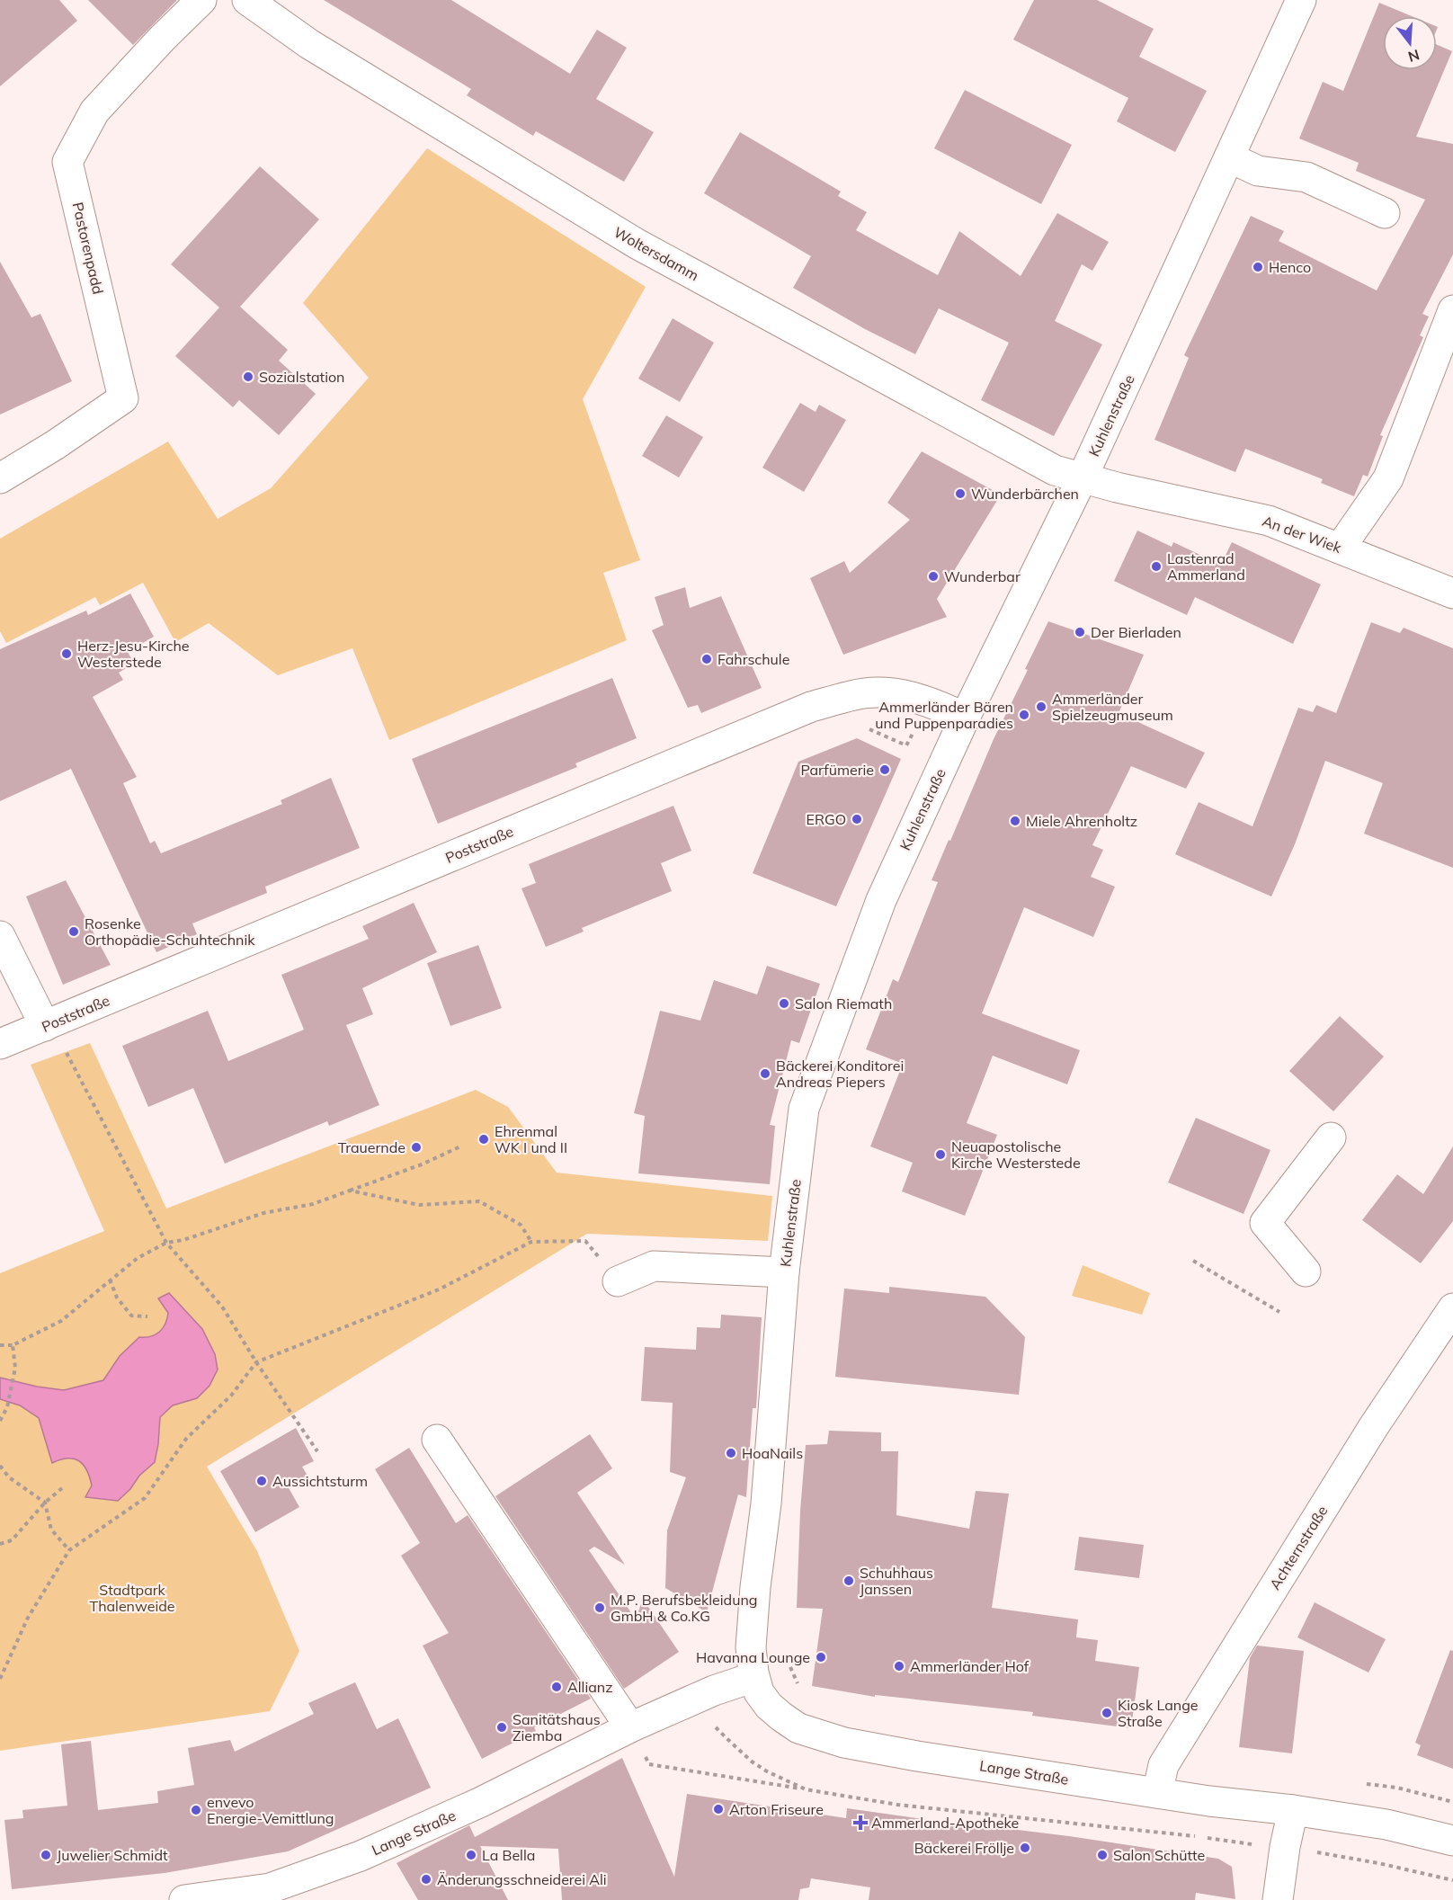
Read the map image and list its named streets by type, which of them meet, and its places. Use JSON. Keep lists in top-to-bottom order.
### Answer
{
  "streets": {
    "street": [
      "Pastorenpadd",
      "Woltersdamm",
      "Kuhlenstraße",
      "An der Wiek",
      "Poststraße",
      "Achternstraße",
      "Lange Straße"
    ]
  },
  "crossings": [
    ["Woltersdamm", "Kuhlenstraße"],
    ["Woltersdamm", "An der Wiek"],
    ["Kuhlenstraße", "An der Wiek"],
    ["Kuhlenstraße", "Poststraße"],
    ["Kuhlenstraße", "Lange Straße"],
    ["Achternstraße", "Lange Straße"]
  ],
  "parks": ["Stadtpark Thalenweide"],
  "places": {
    "other": [
      "Henco",
      "Sozialstation",
      "Wunderbärchen",
      "Lastenrad Ammerland",
      "Wunderbar",
      "Der Bierladen",
      "Herz-Jesu-Kirche Westerstede",
      "Fahrschule",
      "Ammerländer Spielzeugmuseum",
      "Ammerländer Bären und Puppenparadies",
      "Parfümerie",
      "ERGO",
      "Miele Ahrenholtz",
      "Rosenke Orthopädie-Schuhtechnik",
      "Salon Riemath",
      "Bäckerei Konditorei Andreas Piepers",
      "Ehrenmal WK I und II",
      "Trauernde",
      "Neuapostolische Kirche Westerstede",
      "HoaNails",
      "Aussichtsturm",
      "Schuhhaus Janssen",
      "M.P. Berufsbekleidung GmbH & Co.KG",
      "Havanna Lounge",
      "Ammerländer Hof",
      "Allianz",
      "Kiosk Lange Straße",
      "Sanitätshaus Ziemba",
      "Arton Friseure",
      "envevo Energie-Vemittlung",
      "Bäckerei Fröllje",
      "Juwelier Schmidt",
      "La Bella",
      "Salon Schütte",
      "Änderungsschneiderei Ali"
    ],
    "health": ["Ammerland-Apotheke"]
  },
  "north": "bottom"
}
